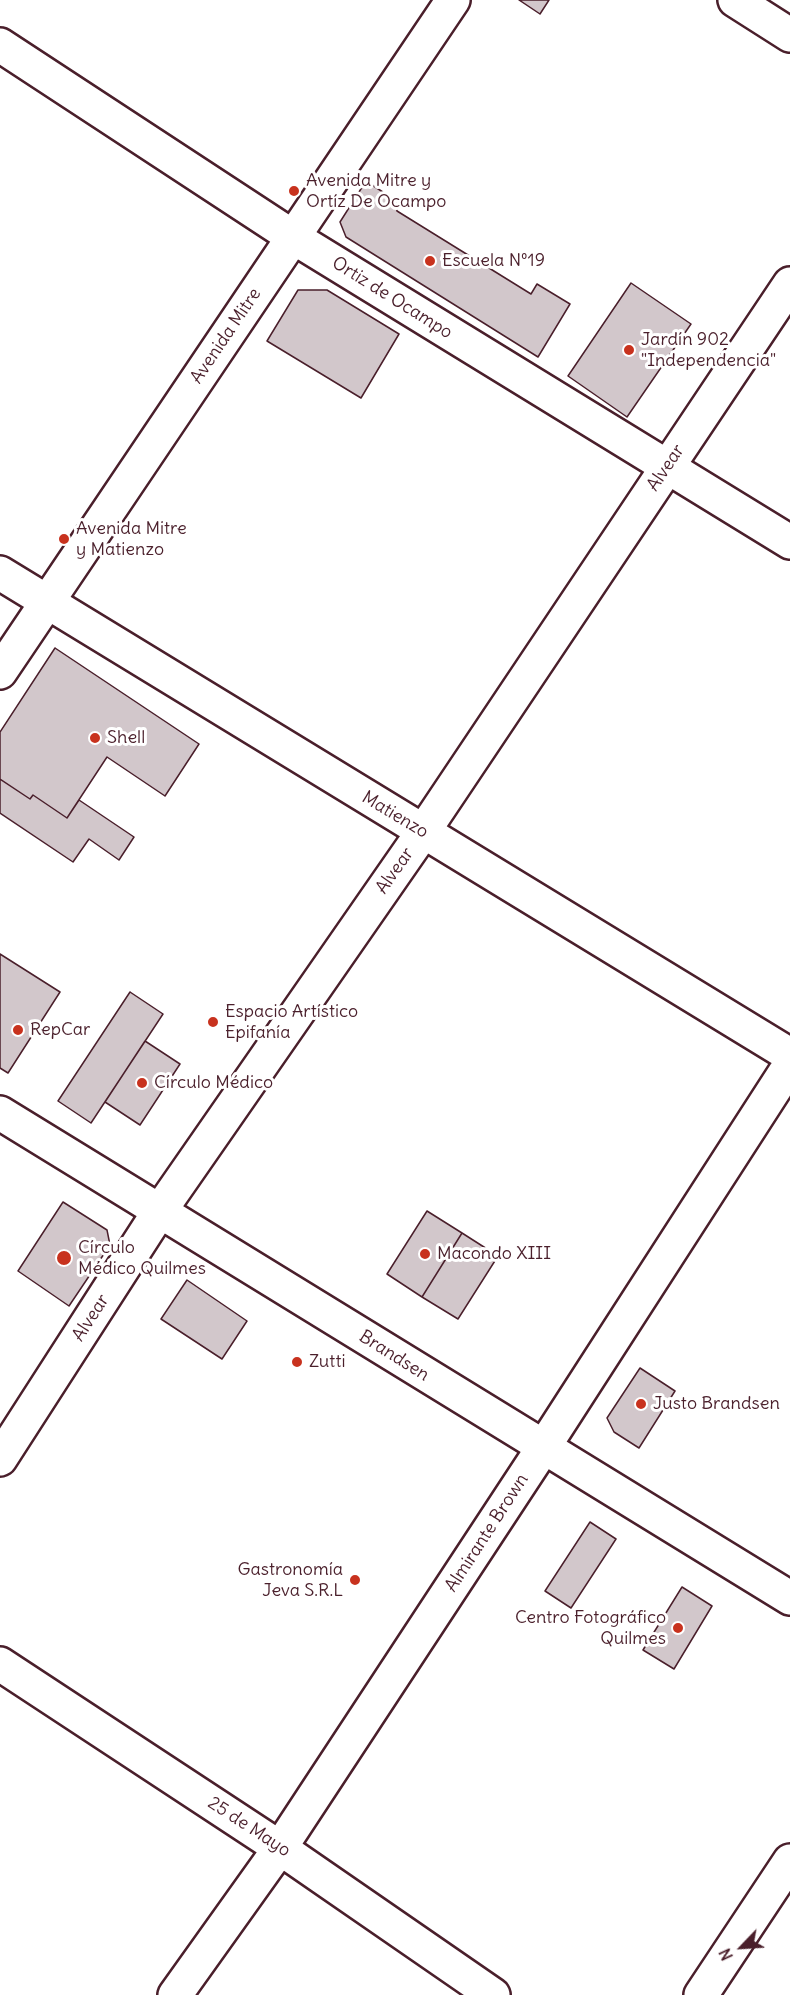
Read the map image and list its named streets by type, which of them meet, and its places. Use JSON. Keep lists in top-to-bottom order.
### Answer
{
  "streets": {
    "street": [
      "Ortiz de Ocampo",
      "Avenida Mitre",
      "Alvear",
      "Matienzo",
      "Brandsen",
      "Almirante Brown",
      "25 de Mayo"
    ]
  },
  "crossings": [
    ["Ortiz de Ocampo", "Avenida Mitre"],
    ["Ortiz de Ocampo", "Alvear"],
    ["Avenida Mitre", "Matienzo"],
    ["Alvear", "Matienzo"],
    ["Alvear", "Brandsen"],
    ["Brandsen", "Almirante Brown"],
    ["Almirante Brown", "25 de Mayo"]
  ],
  "places": [
    "Avenida Mitre y Ortíz De Ocampo",
    "Escuela Nº19",
    "Jardín 902 \"Independencia\"",
    "Avenida Mitre y Matienzo",
    "Shell",
    "Espacio Artístico Epifanía",
    "RepCar",
    "Círculo Médico",
    "Macondo XIII",
    "Círculo Médico Quilmes",
    "Zutti",
    "Justo Brandsen",
    "Gastronomía Jeva S.R.L",
    "Centro Fotográfico Quilmes"
  ],
  "north": "bottom left"
}
